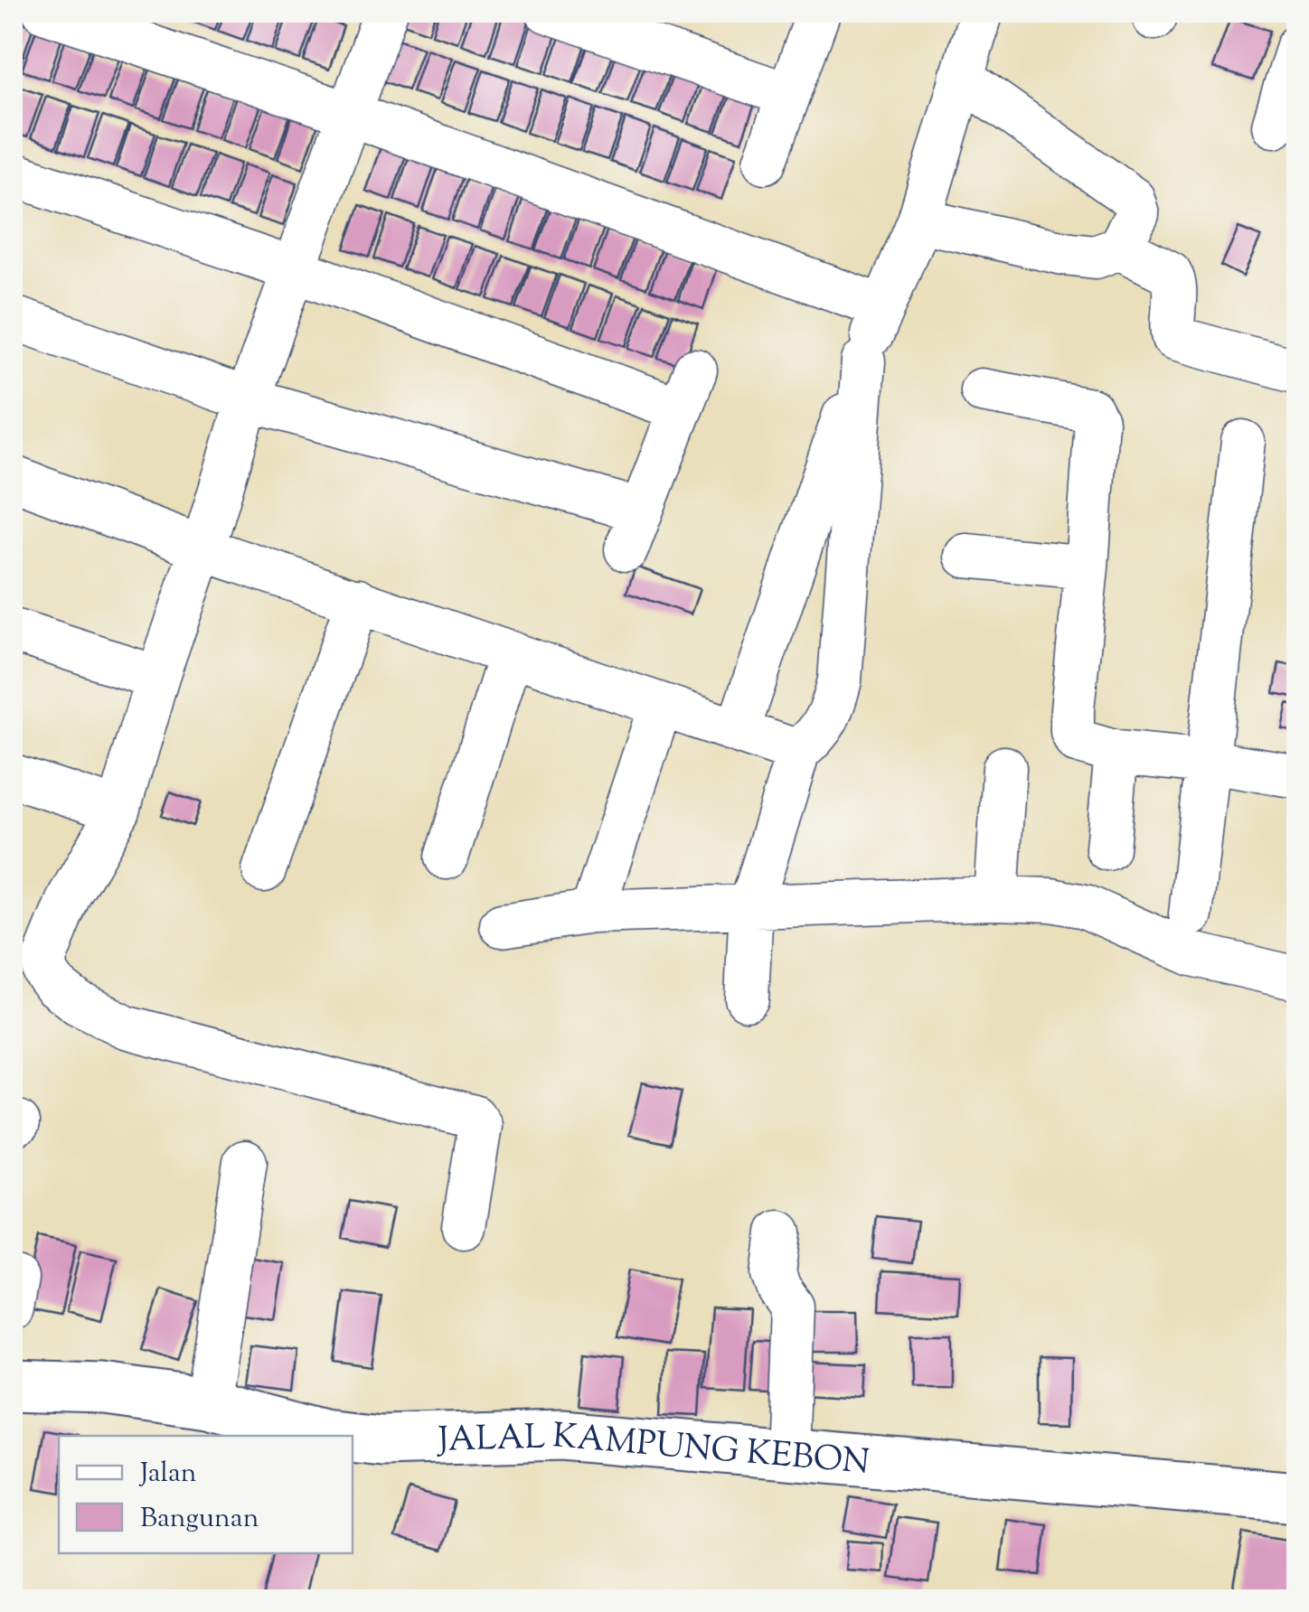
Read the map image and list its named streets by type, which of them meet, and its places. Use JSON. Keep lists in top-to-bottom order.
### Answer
{
  "streets": {
    "street": ["JALAL KAMPUNG KEBON"]
  },
  "legend": ["Jalan", "Bangunan"]
}
